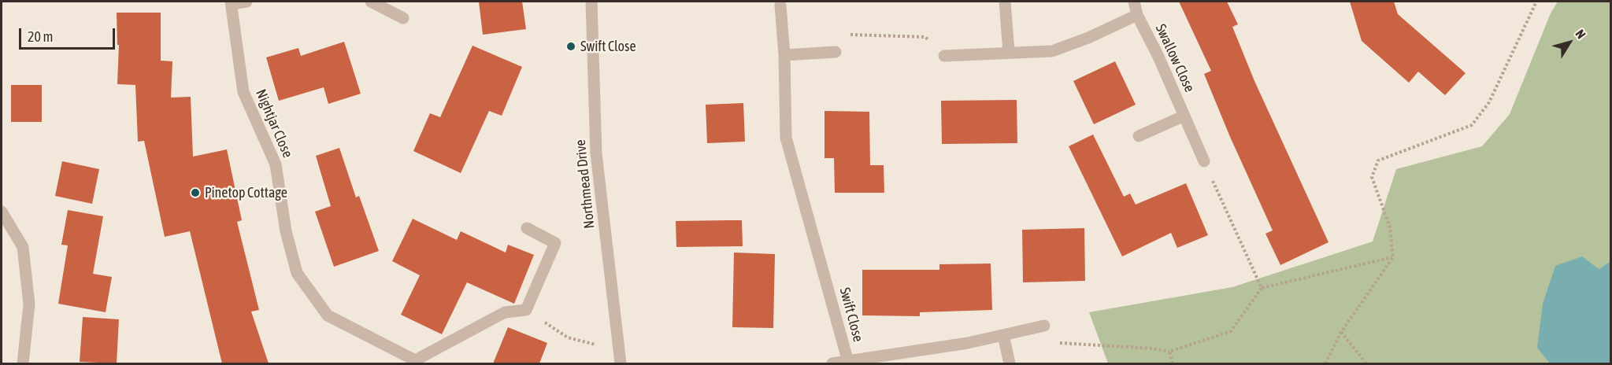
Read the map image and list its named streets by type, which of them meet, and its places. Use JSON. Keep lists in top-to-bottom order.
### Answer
{
  "streets": {
    "street": [
      "Swallow Close",
      "Nightjar Close",
      "Northmead Drive",
      "Swift Close"
    ]
  },
  "places": ["Swift Close", "Pinetop Cottage"],
  "scale_bar": "20 m",
  "north": "top right"
}
